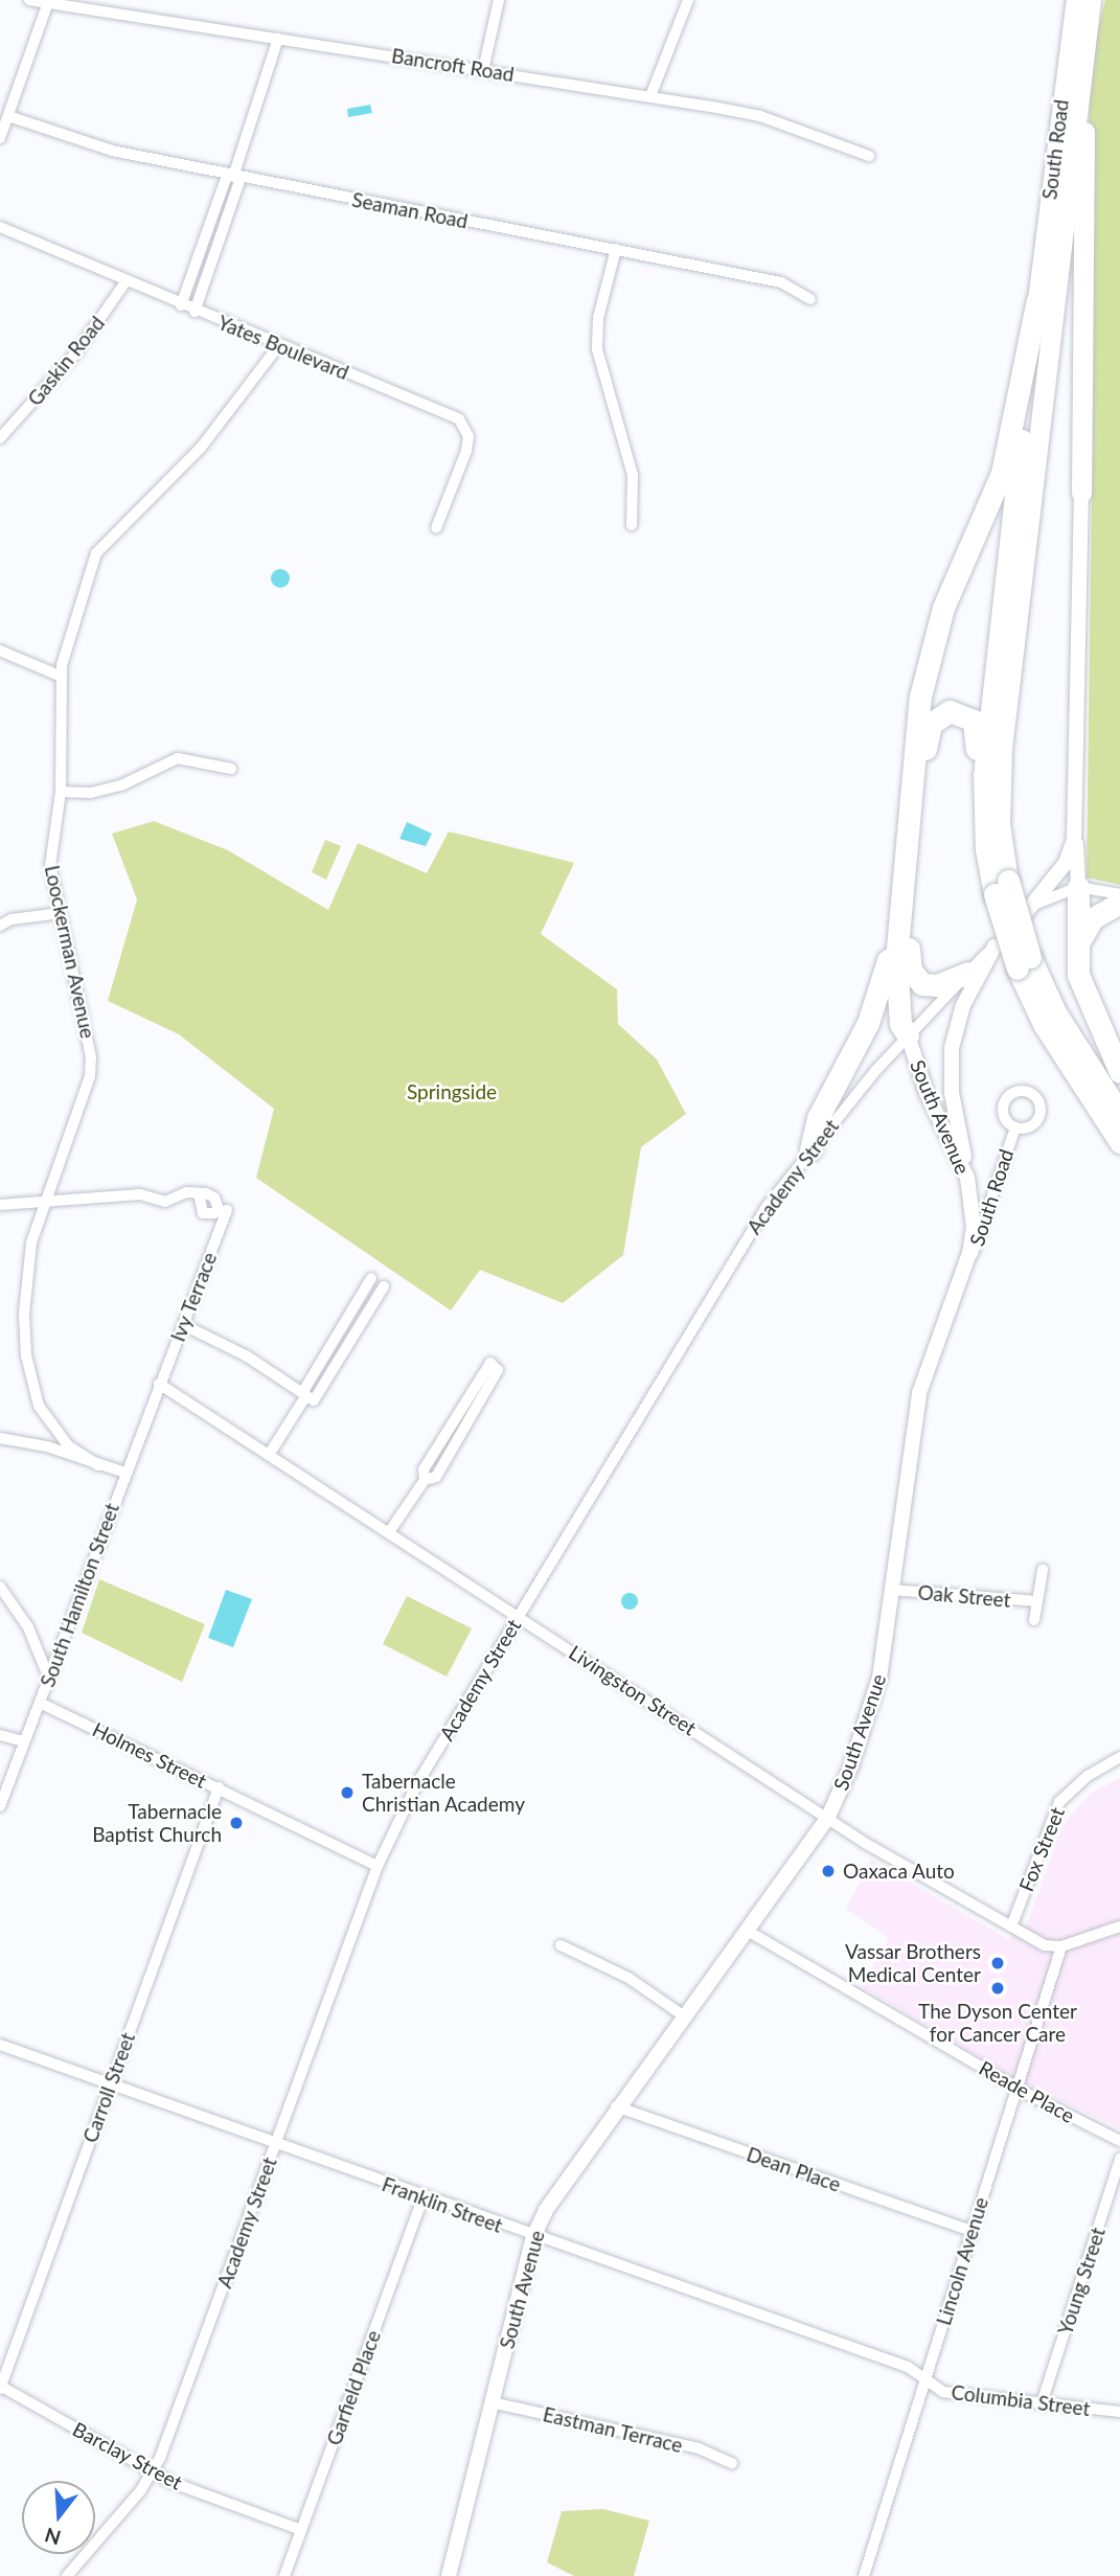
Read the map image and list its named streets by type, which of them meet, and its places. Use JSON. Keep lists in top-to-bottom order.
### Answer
{
  "streets": {
    "highway": ["South Road"],
    "street": [
      "Bancroft Road",
      "Seaman Road",
      "Yates Boulevard",
      "Gaskin Road",
      "Loockerman Avenue",
      "South Avenue",
      "Academy Street",
      "Ivy Terrace",
      "South Hamilton Street",
      "Oak Street",
      "Livingston Street",
      "Holmes Street",
      "Fox Street",
      "Carroll Street",
      "Reade Place",
      "Dean Place",
      "Franklin Street",
      "Lincoln Avenue",
      "Young Street",
      "Garfield Place",
      "Columbia Street",
      "Eastman Terrace",
      "Barclay Street"
    ]
  },
  "crossings": [
    ["South Road", "South Avenue"],
    ["Yates Boulevard", "Gaskin Road"],
    ["Yates Boulevard", "Loockerman Avenue"],
    ["South Avenue", "Academy Street"],
    ["South Avenue", "Oak Street"],
    ["South Avenue", "Livingston Street"],
    ["South Avenue", "Reade Place"],
    ["South Avenue", "Dean Place"],
    ["South Avenue", "Franklin Street"],
    ["South Avenue", "Eastman Terrace"],
    ["Academy Street", "Livingston Street"],
    ["Academy Street", "Holmes Street"],
    ["Academy Street", "Franklin Street"],
    ["Academy Street", "Barclay Street"],
    ["Ivy Terrace", "South Hamilton Street"],
    ["Ivy Terrace", "Livingston Street"],
    ["South Hamilton Street", "Livingston Street"],
    ["South Hamilton Street", "Holmes Street"],
    ["Livingston Street", "Fox Street"],
    ["Livingston Street", "Lincoln Avenue"],
    ["Holmes Street", "Carroll Street"],
    ["Carroll Street", "Franklin Street"],
    ["Carroll Street", "Barclay Street"],
    ["Reade Place", "Lincoln Avenue"],
    ["Dean Place", "Lincoln Avenue"],
    ["Franklin Street", "Lincoln Avenue"],
    ["Franklin Street", "Garfield Place"],
    ["Franklin Street", "Columbia Street"],
    ["Lincoln Avenue", "Columbia Street"],
    ["Young Street", "Columbia Street"],
    ["Garfield Place", "Barclay Street"]
  ],
  "parks": ["Springside"],
  "places": [
    "Tabernacle Christian Academy",
    "Tabernacle Baptist Church",
    "Oaxaca Auto",
    "Vassar Brothers Medical Center",
    "The Dyson Center for Cancer Care"
  ],
  "north": "bottom"
}
